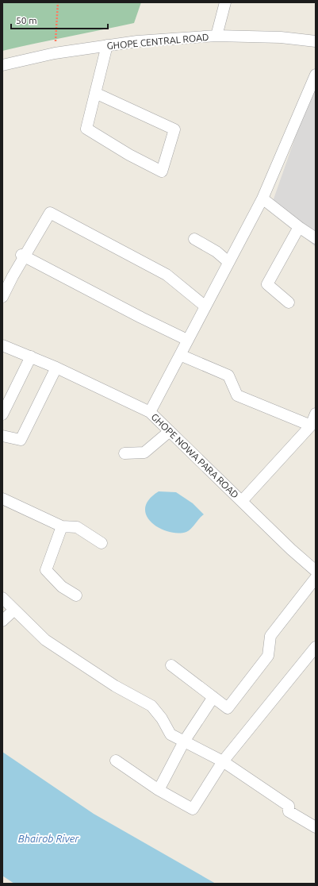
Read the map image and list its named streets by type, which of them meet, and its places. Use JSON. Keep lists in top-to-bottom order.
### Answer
{
  "streets": {
    "street": ["GHOPE CENTRAL ROAD", "GHOPE NOWA PARA ROAD"]
  },
  "water": ["Bhairob River"],
  "scale_bar": "50 m"
}
